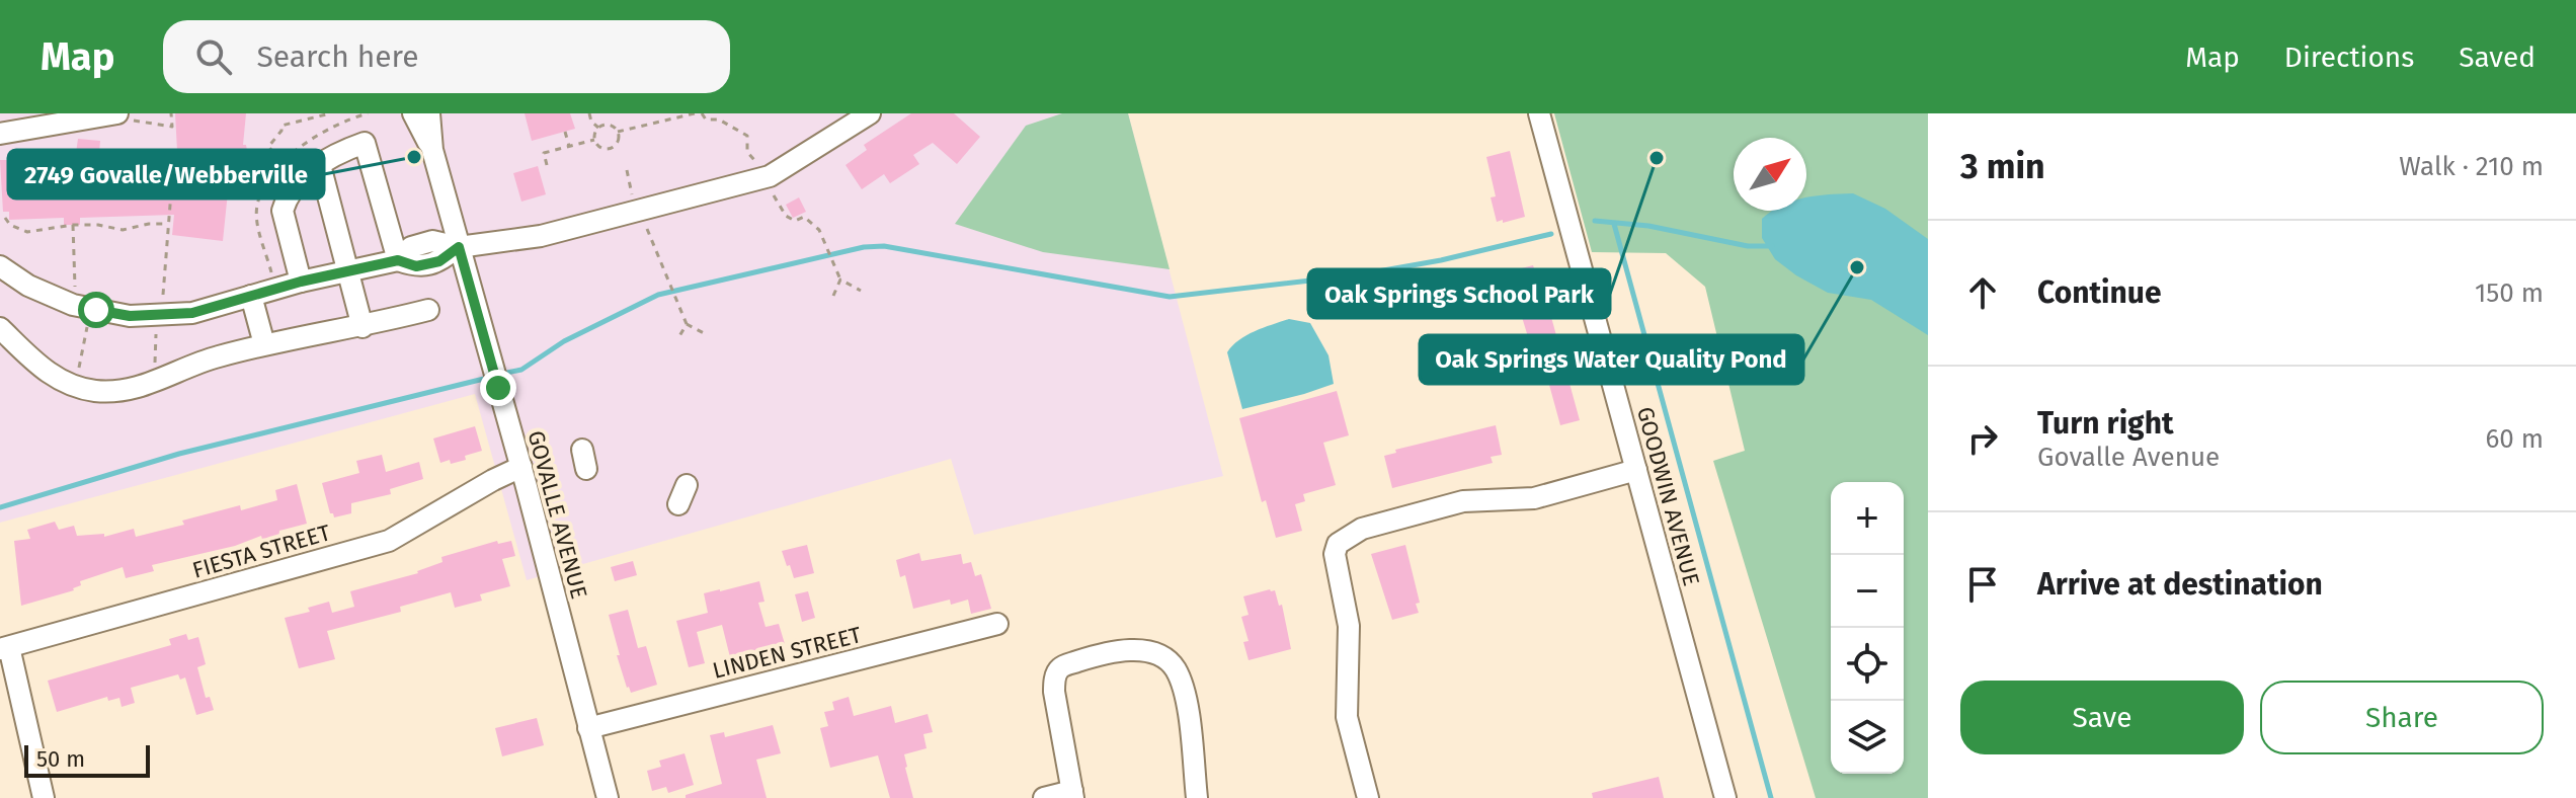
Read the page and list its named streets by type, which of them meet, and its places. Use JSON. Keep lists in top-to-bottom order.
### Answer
{
  "streets": {
    "street": [
      "GOODWIN AVENUE",
      "GOVALLE AVENUE",
      "FIESTA STREET",
      "LINDEN STREET"
    ]
  },
  "crossings": [
    ["GOVALLE AVENUE", "FIESTA STREET"],
    ["GOVALLE AVENUE", "LINDEN STREET"]
  ],
  "places": ["2749 Govalle/Webberville", "Oak Springs School Park", "Oak Springs Water Quality Pond"],
  "scale_bar": "50 m",
  "north": "top right",
  "page": {
    "header": "Map",
    "search": "Search here",
    "nav": ["Map", "Directions", "Saved"],
    "heading": ["3 min", "Walk · 210 m"],
    "list": [
      ["Continue", "150 m"],
      ["Turn right", "Govalle Avenue", "60 m"],
      "Arrive at destination"
    ],
    "map_buttons": ["+", "−"],
    "buttons": ["Save", "Share"],
    "scale": "50 m"
  }
}
